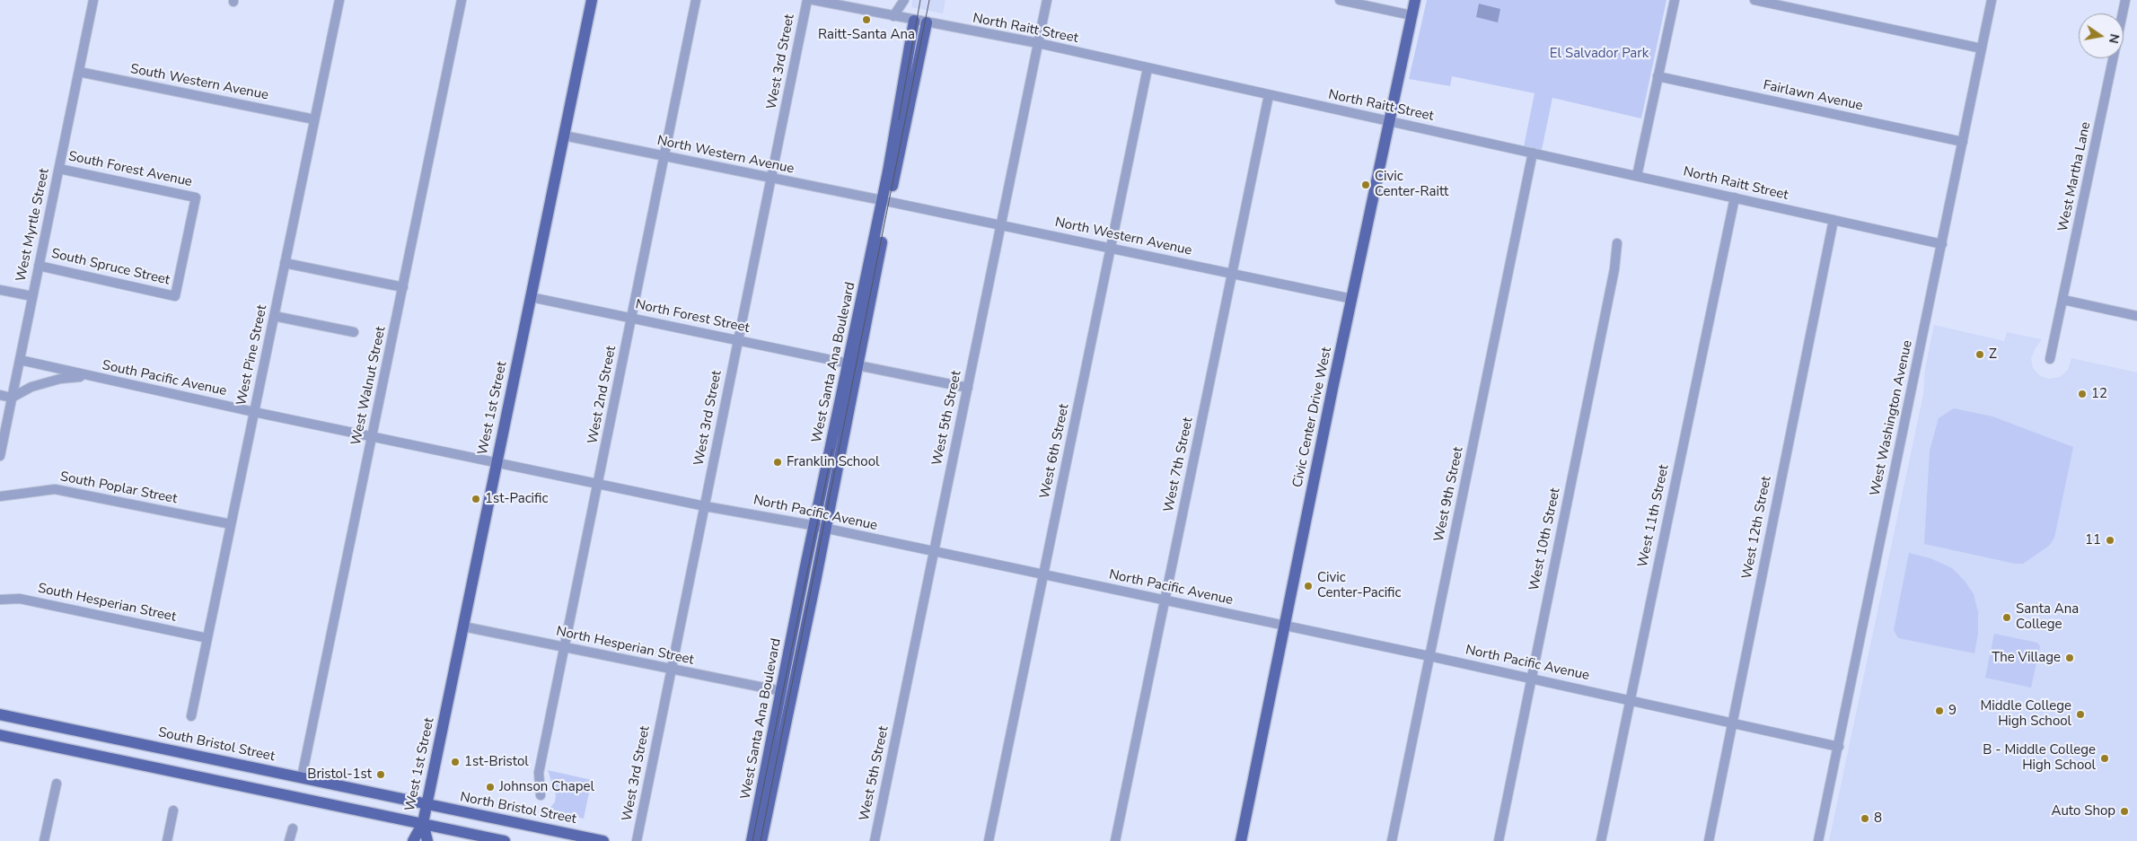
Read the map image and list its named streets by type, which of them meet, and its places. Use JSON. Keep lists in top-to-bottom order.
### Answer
{
  "streets": {
    "main road": [
      "West Santa Ana Boulevard",
      "West 1st Street",
      "Civic Center Drive West",
      "South Bristol Street",
      "North Bristol Street"
    ],
    "street": [
      "North Raitt Street",
      "West 3rd Street",
      "South Western Avenue",
      "Fairlawn Avenue",
      "North Western Avenue",
      "South Forest Avenue",
      "West Martha Lane",
      "West Myrtle Street",
      "South Spruce Street",
      "North Forest Street",
      "West Pine Street",
      "South Pacific Avenue",
      "West Walnut Street",
      "West 2nd Street",
      "West 5th Street",
      "West Washington Avenue",
      "West 6th Street",
      "West 7th Street",
      "South Poplar Street",
      "West 9th Street",
      "North Pacific Avenue",
      "West 11th Street",
      "West 12th Street",
      "West 10th Street",
      "South Hesperian Street",
      "North Hesperian Street"
    ]
  },
  "crossings": [
    ["North Raitt Street", "West Santa Ana Boulevard"],
    ["North Raitt Street", "Civic Center Drive West"],
    ["North Raitt Street", "West 5th Street"],
    ["North Raitt Street", "West Washington Avenue"],
    ["North Raitt Street", "West 6th Street"],
    ["North Raitt Street", "West 7th Street"],
    ["North Raitt Street", "West 9th Street"],
    ["North Raitt Street", "West 11th Street"],
    ["North Raitt Street", "West 12th Street"],
    ["West 3rd Street", "North Western Avenue"],
    ["West 3rd Street", "North Forest Street"],
    ["West 3rd Street", "North Pacific Avenue"],
    ["West 3rd Street", "North Hesperian Street"],
    ["South Western Avenue", "West Myrtle Street"],
    ["South Western Avenue", "West Pine Street"],
    ["Fairlawn Avenue", "West Washington Avenue"],
    ["North Western Avenue", "West Santa Ana Boulevard"],
    ["North Western Avenue", "West 2nd Street"],
    ["North Western Avenue", "West 1st Street"],
    ["North Western Avenue", "Civic Center Drive West"],
    ["North Western Avenue", "West 5th Street"],
    ["North Western Avenue", "West 6th Street"],
    ["North Western Avenue", "West 7th Street"],
    ["South Forest Avenue", "West Myrtle Street"],
    ["South Forest Avenue", "South Spruce Street"],
    ["West Myrtle Street", "South Spruce Street"],
    ["West Myrtle Street", "South Pacific Avenue"],
    ["North Forest Street", "West Santa Ana Boulevard"],
    ["North Forest Street", "West 2nd Street"],
    ["North Forest Street", "West 1st Street"],
    ["North Forest Street", "West 5th Street"],
    ["West Pine Street", "South Pacific Avenue"],
    ["West Pine Street", "South Poplar Street"],
    ["West Pine Street", "South Hesperian Street"],
    ["West Santa Ana Boulevard", "North Pacific Avenue"],
    ["West Santa Ana Boulevard", "North Hesperian Street"],
    ["South Pacific Avenue", "West Walnut Street"],
    ["South Pacific Avenue", "West 1st Street"],
    ["South Pacific Avenue", "North Pacific Avenue"],
    ["West Walnut Street", "South Bristol Street"],
    ["West 2nd Street", "North Pacific Avenue"],
    ["West 2nd Street", "North Hesperian Street"],
    ["West 1st Street", "North Pacific Avenue"],
    ["West 1st Street", "North Hesperian Street"],
    ["West 1st Street", "South Bristol Street"],
    ["West 1st Street", "North Bristol Street"],
    ["Civic Center Drive West", "North Pacific Avenue"],
    ["West 5th Street", "North Pacific Avenue"],
    ["West Washington Avenue", "North Pacific Avenue"],
    ["West 6th Street", "North Pacific Avenue"],
    ["West 7th Street", "North Pacific Avenue"],
    ["West 9th Street", "North Pacific Avenue"],
    ["North Pacific Avenue", "West 11th Street"],
    ["North Pacific Avenue", "West 12th Street"],
    ["North Pacific Avenue", "West 10th Street"],
    ["South Bristol Street", "North Bristol Street"]
  ],
  "parks": ["El Salvador Park"],
  "places": [
    "Raitt-Santa Ana",
    "Civic Center-Raitt",
    "Z",
    "12",
    "Franklin School",
    "1st-Pacific",
    "11",
    "Civic Center-Pacific",
    "Santa Ana College",
    "The Village",
    "9",
    "Middle College High School",
    "B - Middle College High School",
    "1st-Bristol",
    "Bristol-1st",
    "Johnson Chapel",
    "Auto Shop",
    "8"
  ],
  "north": "right"
}
